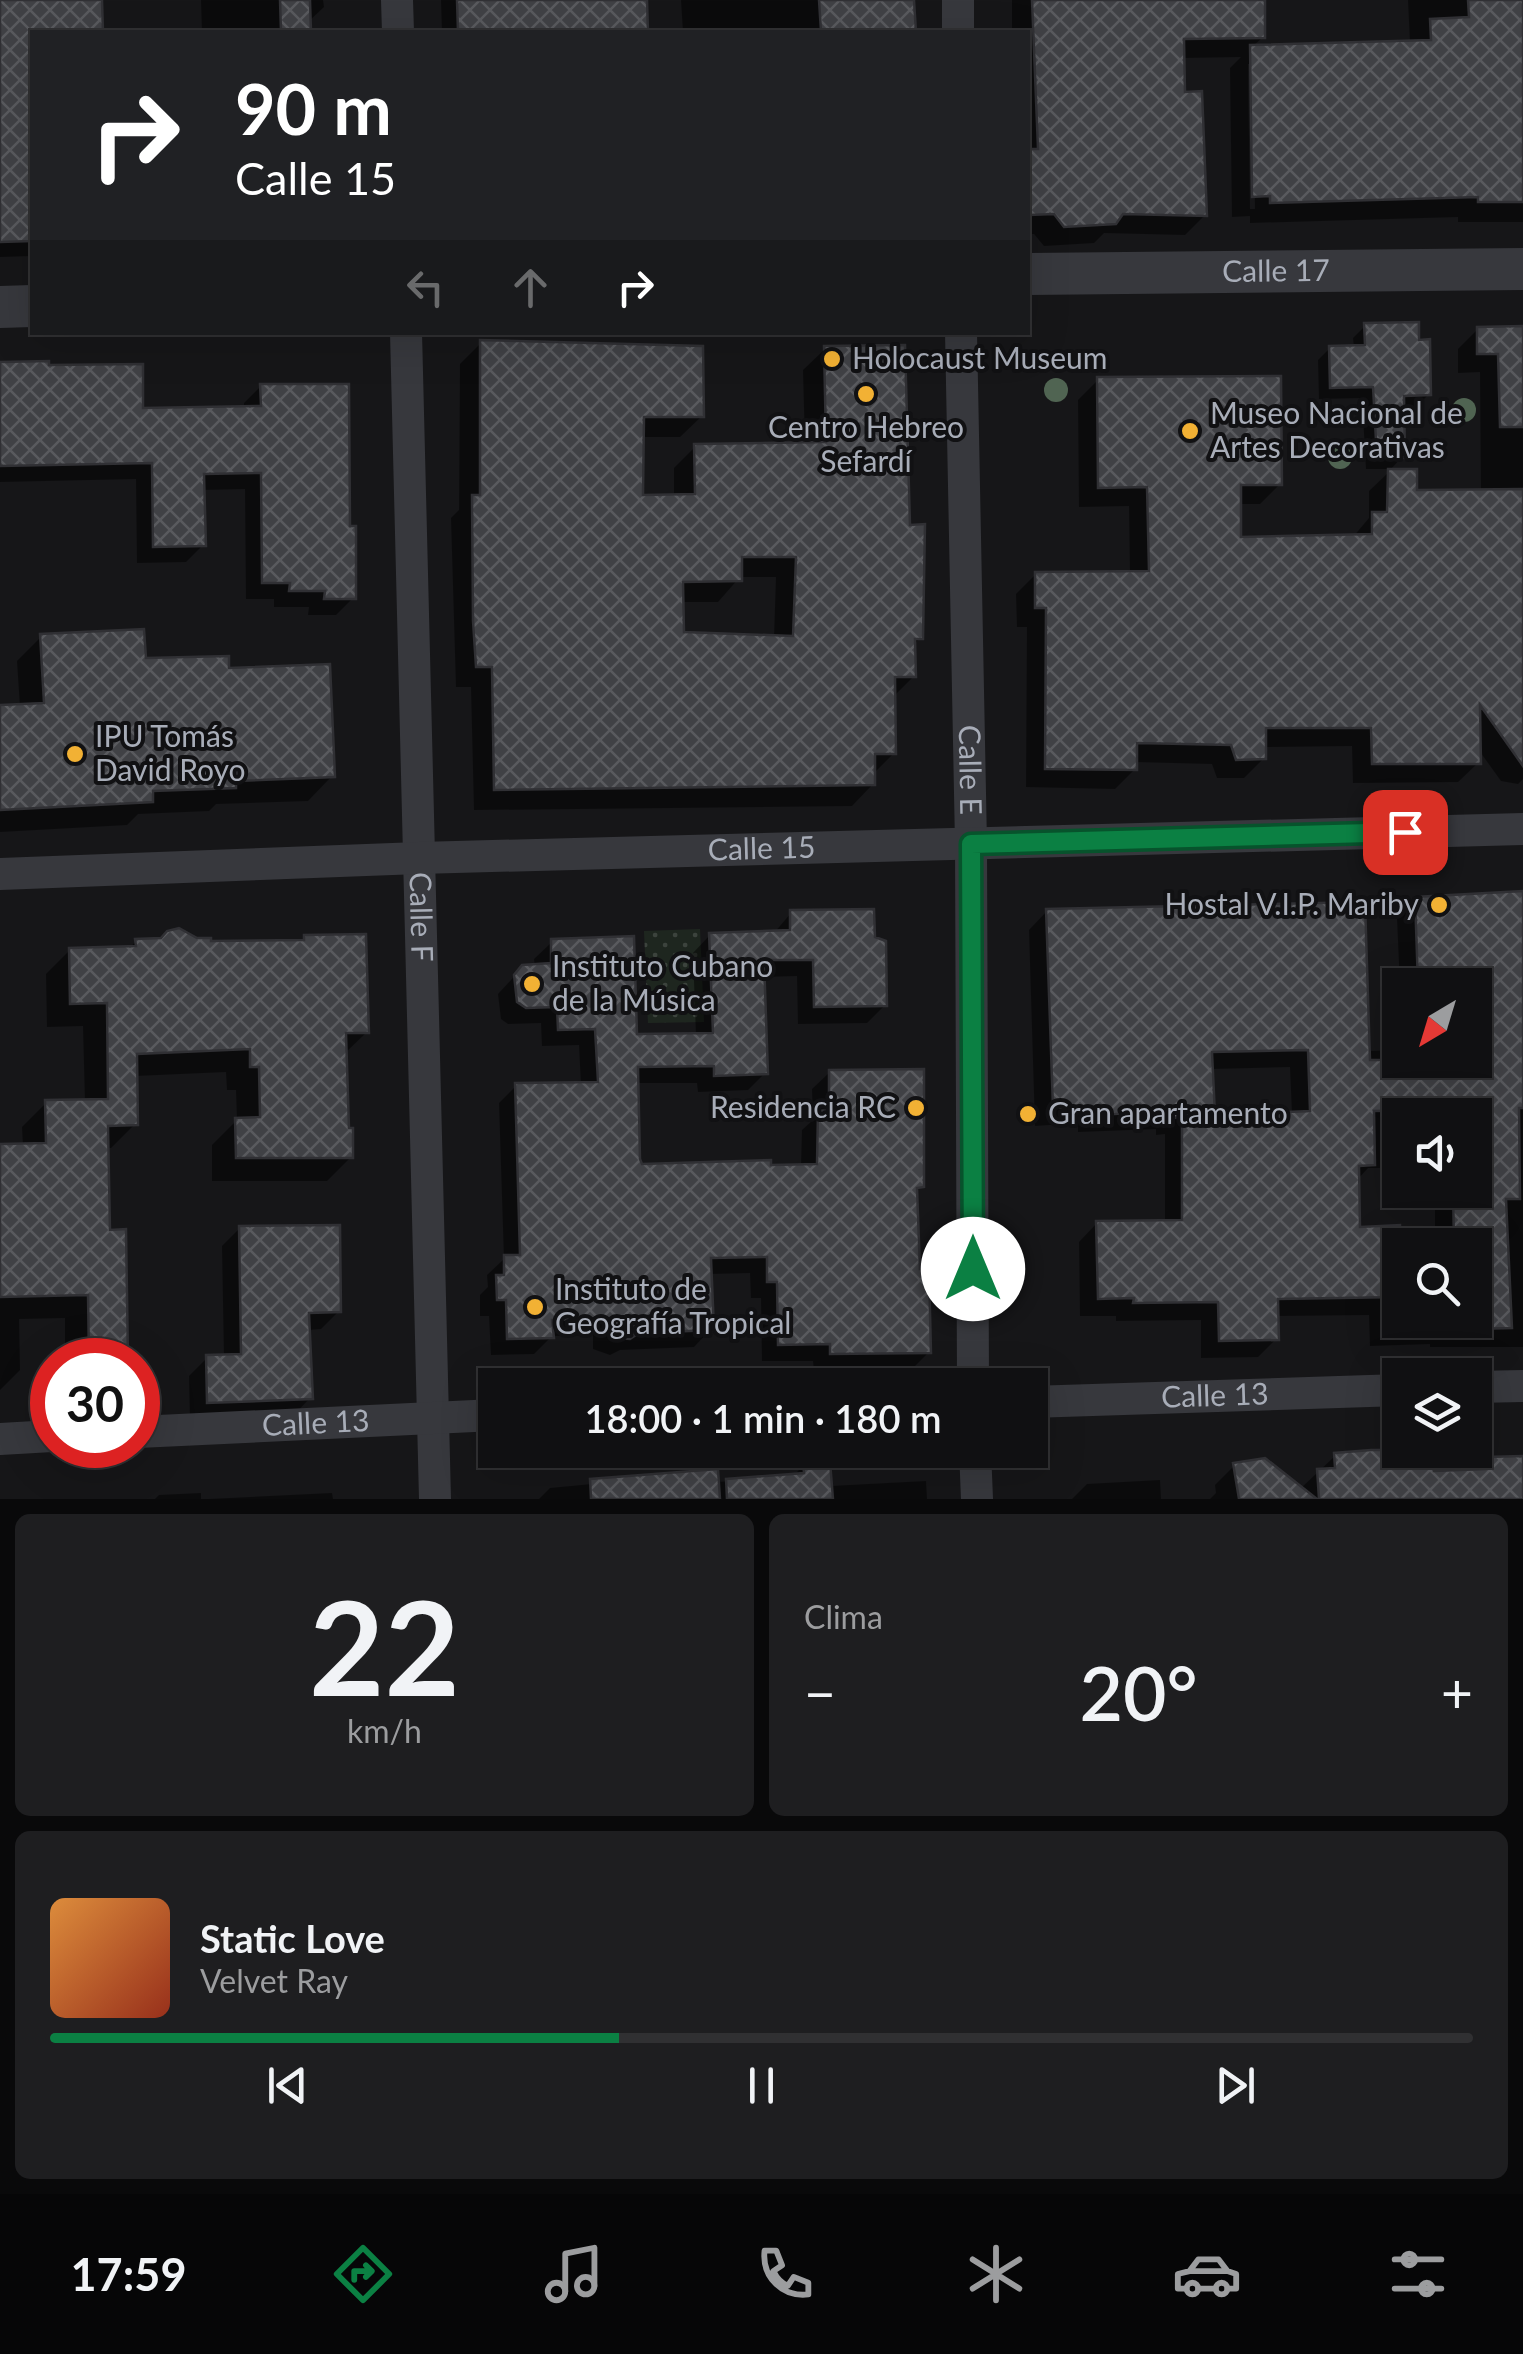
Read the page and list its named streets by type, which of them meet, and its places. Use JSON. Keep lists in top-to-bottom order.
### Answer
{
  "streets": {
    "street": [
      "Calle 17",
      "Calle E",
      "Calle 15",
      "Calle F",
      "Calle 13"
    ]
  },
  "crossings": [
    ["Calle E", "Calle 15"],
    ["Calle 15", "Calle F"],
    ["Calle F", "Calle 13"]
  ],
  "places": [
    "Holocaust Museum",
    "Centro Hebreo Sefardí",
    "Museo Nacional de Artes Decorativas",
    "IPU Tomás David Royo",
    "Hostal V.I.P. Mariby",
    "Instituto Cubano de la Música",
    "Residencia RC",
    "Gran apartamento",
    "Instituto de Geografía Tropical"
  ],
  "north": "bottom left",
  "page": {
    "turn": ["90 m", "Calle 15"],
    "limit": "30",
    "trip": "18:00 · 1 min · 180 m",
    "tile": [
      ["22", "km/h"],
      "Clima"
    ],
    "heat": ["−", "20°", "+"],
    "song": ["Static Love", "Velvet Ray"],
    "tabs": "17:59"
  }
}
